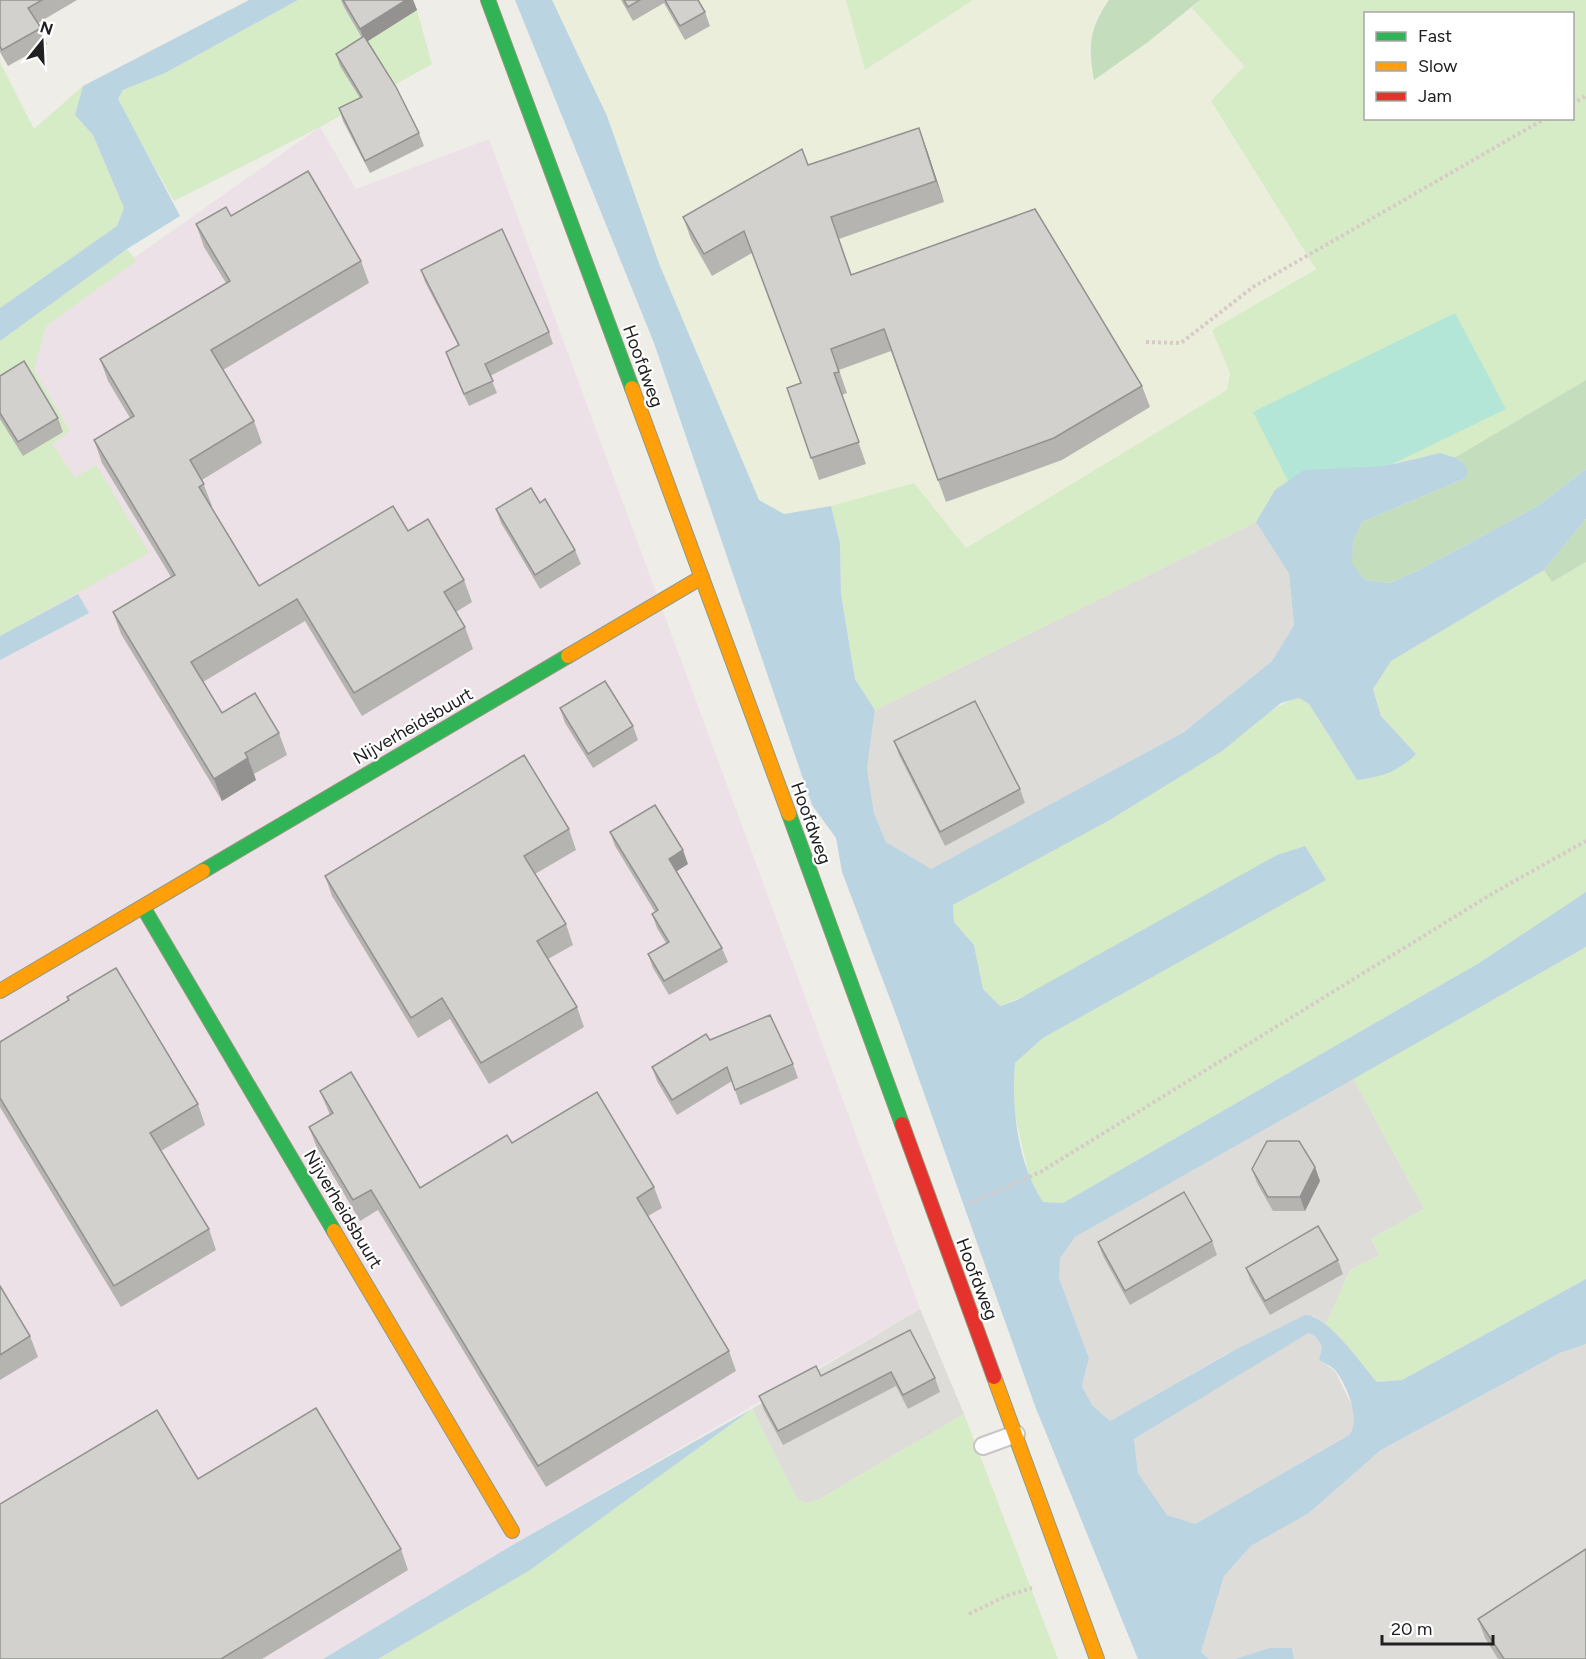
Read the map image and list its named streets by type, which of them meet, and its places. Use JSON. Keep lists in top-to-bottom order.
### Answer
{
  "streets": {
    "street": ["Hoofdweg", "Nijverheidsbuurt"]
  },
  "crossings": [
    ["Hoofdweg", "Nijverheidsbuurt"]
  ],
  "legend": ["Fast", "Slow", "Jam"],
  "scale_bar": "20 m",
  "north": "top"
}
